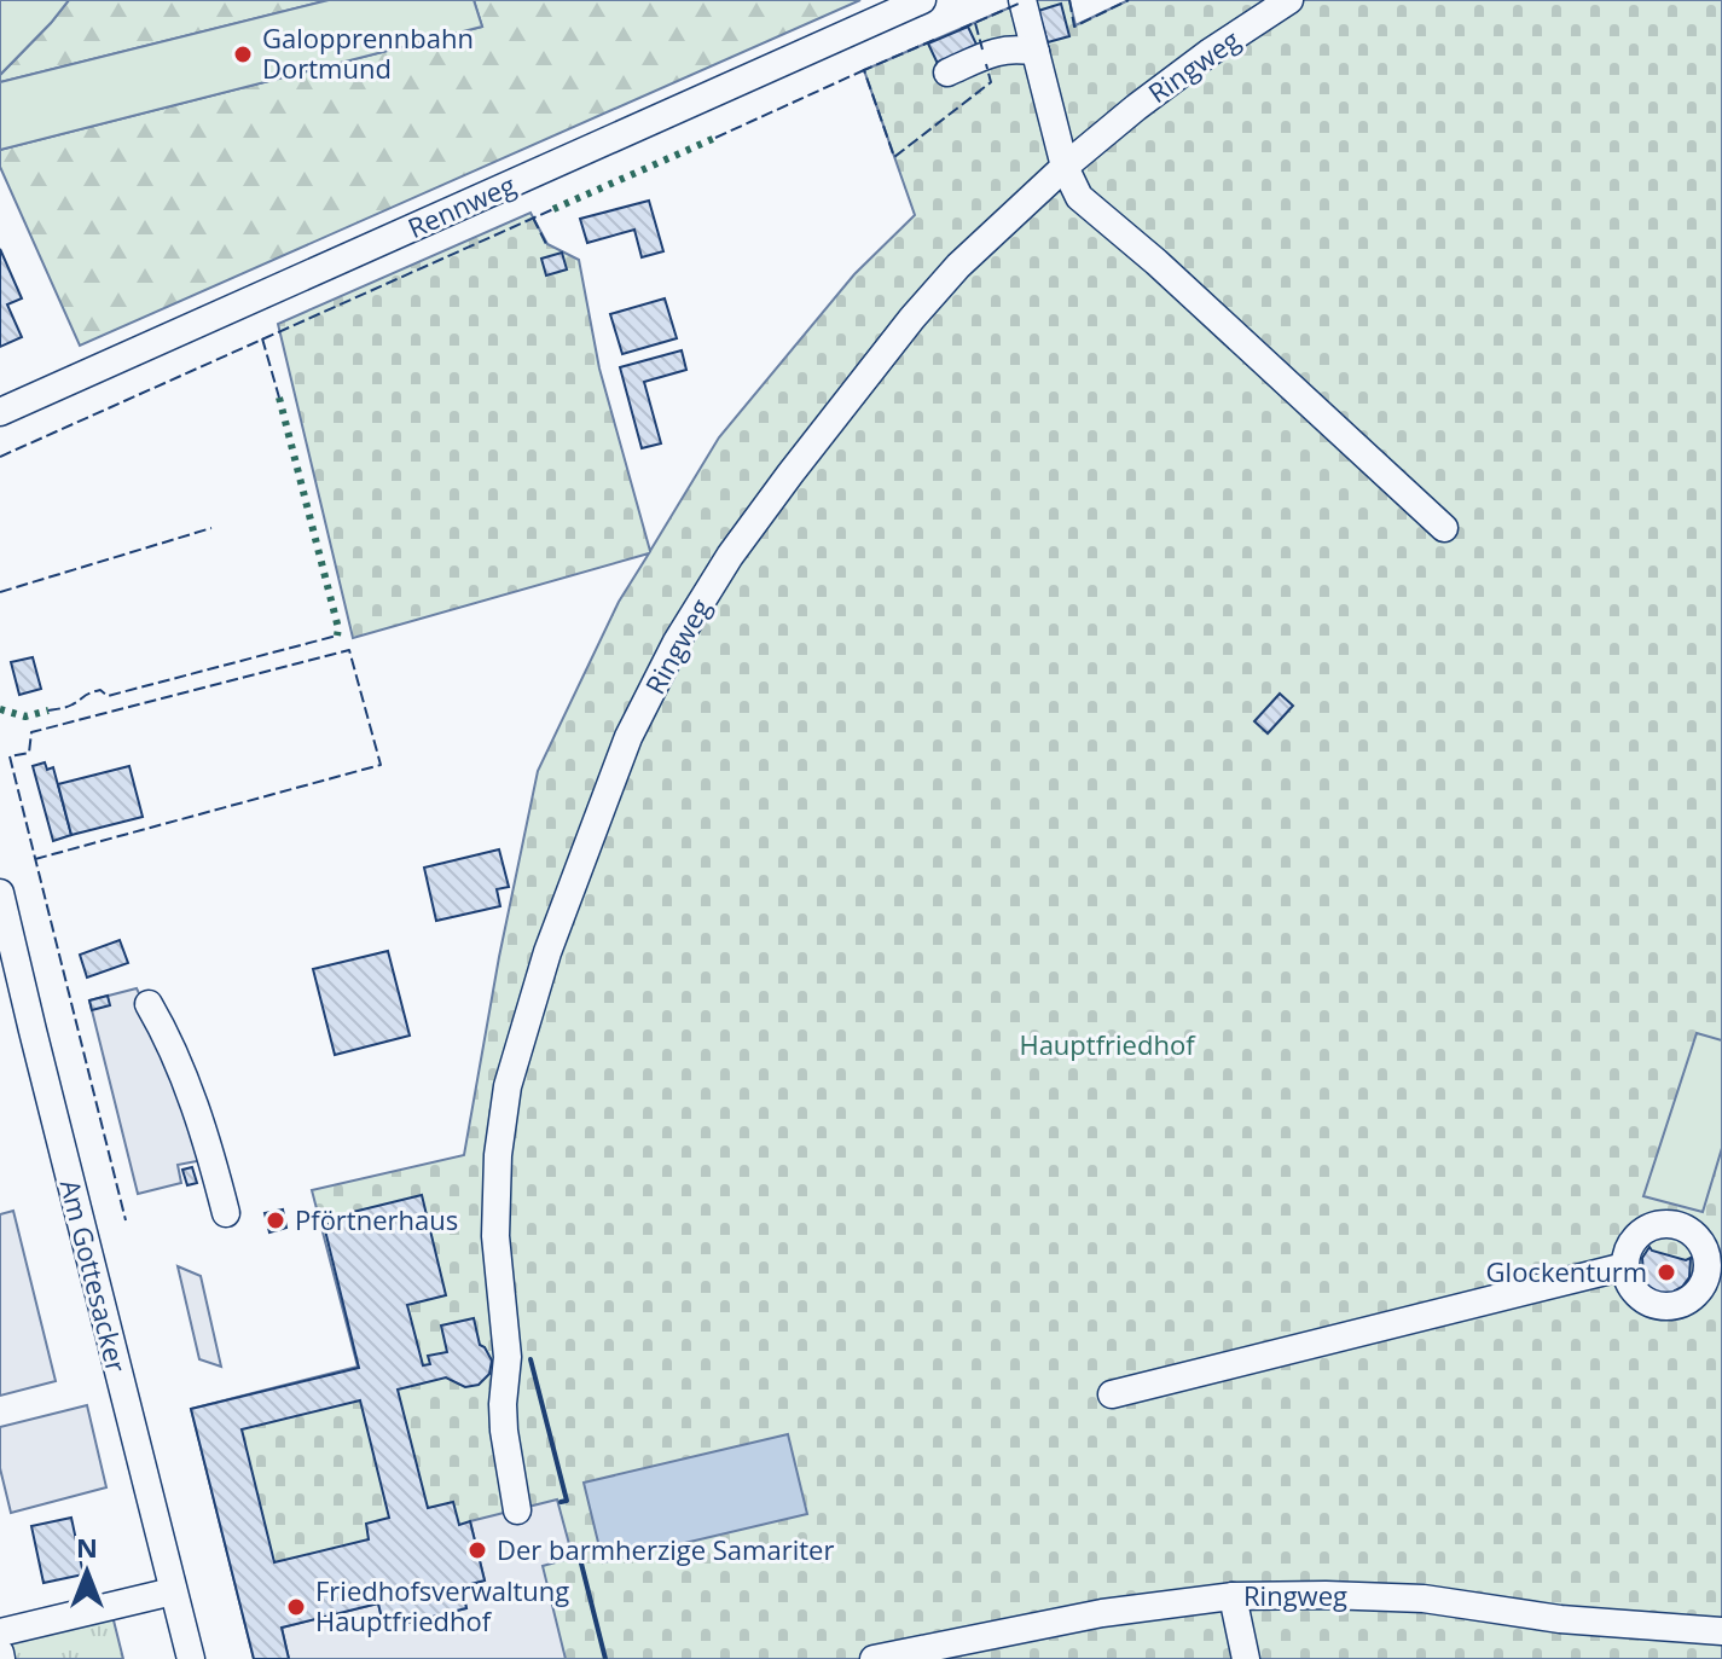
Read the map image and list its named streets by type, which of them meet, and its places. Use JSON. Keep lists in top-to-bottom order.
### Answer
{
  "streets": {
    "street": ["Ringweg", "Rennweg", "Am Gottesacker"]
  },
  "parks": ["Hauptfriedhof"],
  "places": [
    "Galopprennbahn Dortmund",
    "Pförtnerhaus",
    "Glockenturm",
    "Der barmherzige Samariter",
    "Friedhofsverwaltung Hauptfriedhof"
  ],
  "north": "top"
}
